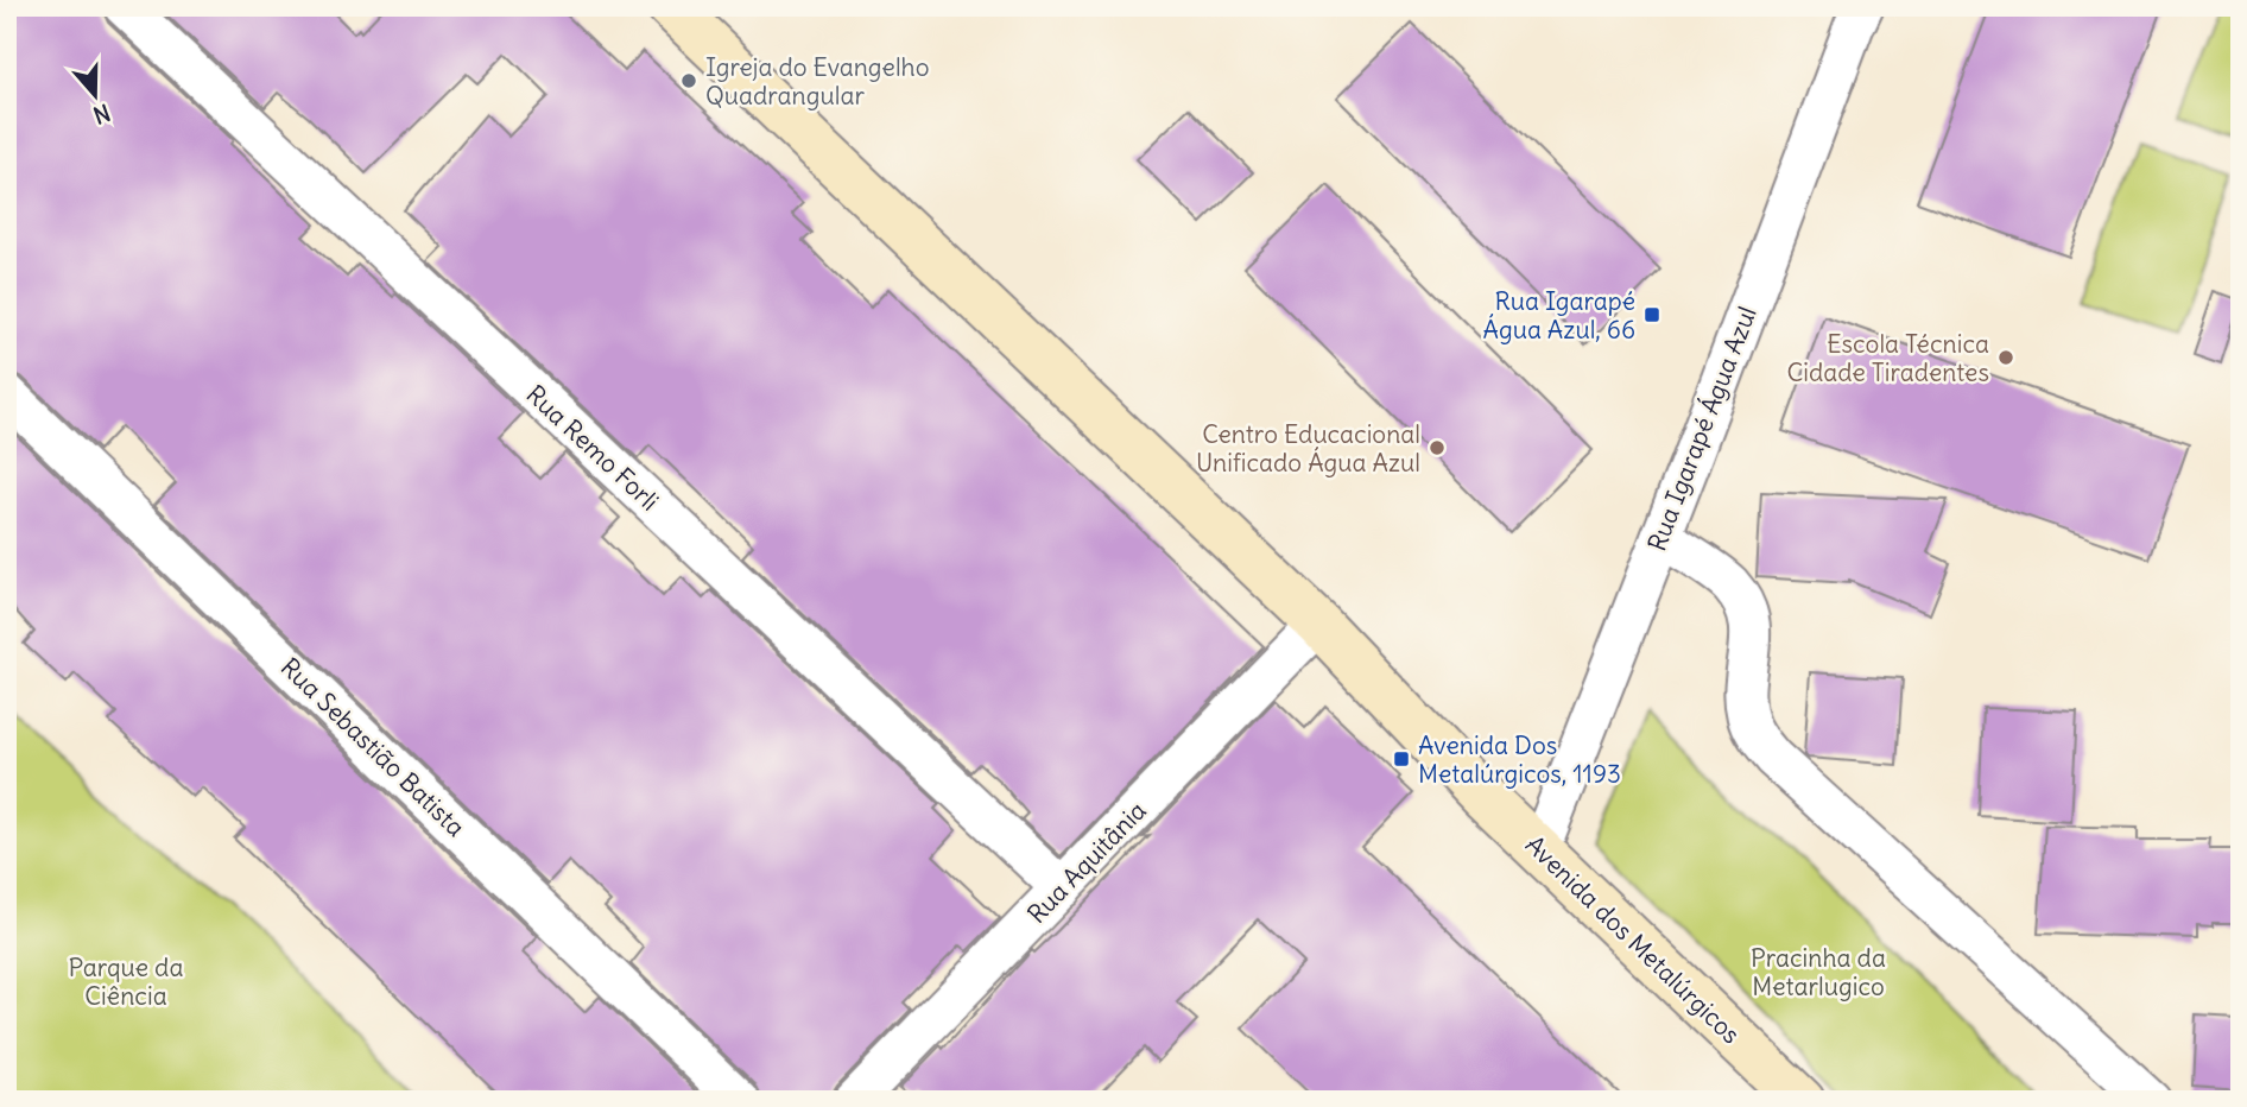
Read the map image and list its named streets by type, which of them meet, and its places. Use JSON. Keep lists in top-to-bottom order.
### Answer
{
  "streets": {
    "main road": ["Avenida dos Metalúrgicos"],
    "street": [
      "Rua Igarapé Água Azul",
      "Rua Remo Forli",
      "Rua Sebastião Batista",
      "Rua Aquitânia"
    ]
  },
  "crossings": [
    ["Rua Igarapé Água Azul", "Avenida dos Metalúrgicos"],
    ["Rua Remo Forli", "Rua Aquitânia"],
    ["Rua Aquitânia", "Avenida dos Metalúrgicos"]
  ],
  "parks": ["Pracinha da Metarlugico", "Parque da Ciência"],
  "places": {
    "other": ["Igreja do Evangelho Quadrangular", "Escola Técnica Cidade Tiradentes", "Centro Educacional Unificado Água Azul"],
    "transit": ["Rua Igarapé Água Azul, 66", "Avenida Dos Metalúrgicos, 1193"]
  },
  "north": "bottom"
}
